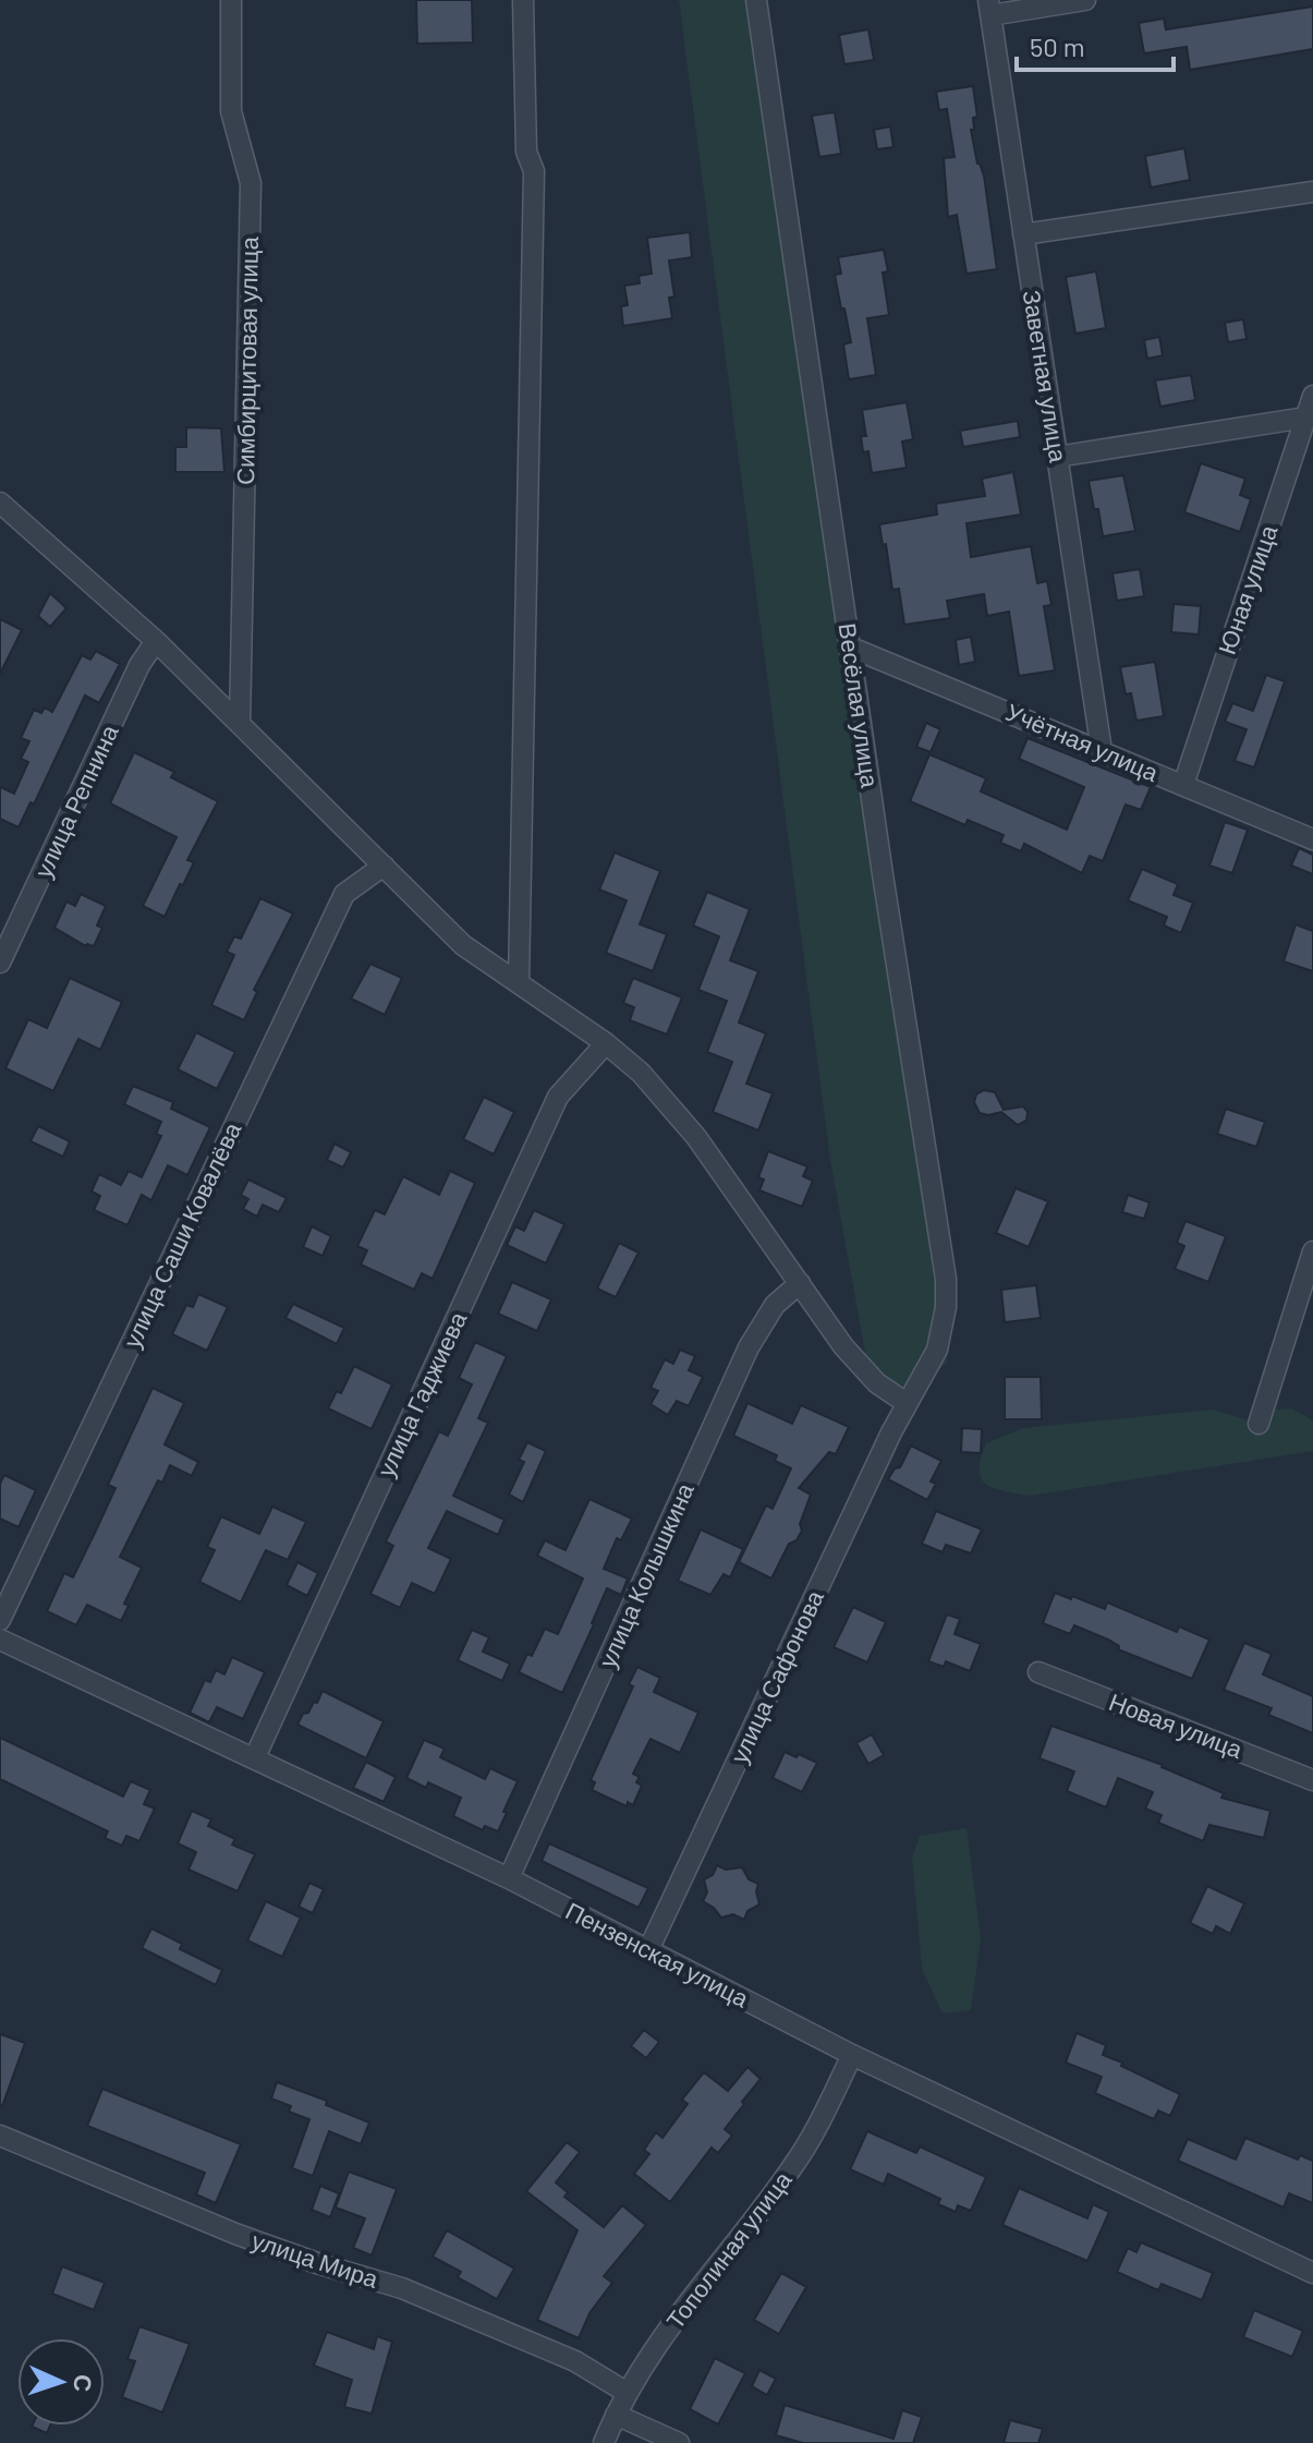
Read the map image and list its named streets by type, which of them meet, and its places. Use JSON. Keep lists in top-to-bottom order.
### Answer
{
  "streets": {
    "street": [
      "Симбирцитовая улица",
      "Заветная улица",
      "Юная улица",
      "Весёлая улица",
      "Учётная улица",
      "улица Репнина",
      "улица Саши Ковалёва",
      "улица Гаджиева",
      "улица Колышкина",
      "улица Сафонова",
      "Новая улица",
      "Пензенская улица",
      "Тополиная улица",
      "улица Мира"
    ]
  },
  "crossings": [
    ["Заветная улица", "Учётная улица"],
    ["Юная улица", "Учётная улица"],
    ["Весёлая улица", "Учётная улица"],
    ["Весёлая улица", "улица Сафонова"],
    ["улица Гаджиева", "Пензенская улица"],
    ["улица Колышкина", "Пензенская улица"],
    ["улица Сафонова", "Пензенская улица"],
    ["Пензенская улица", "Тополиная улица"],
    ["Тополиная улица", "улица Мира"]
  ],
  "scale_bar": "50 m",
  "north": "right"
}
